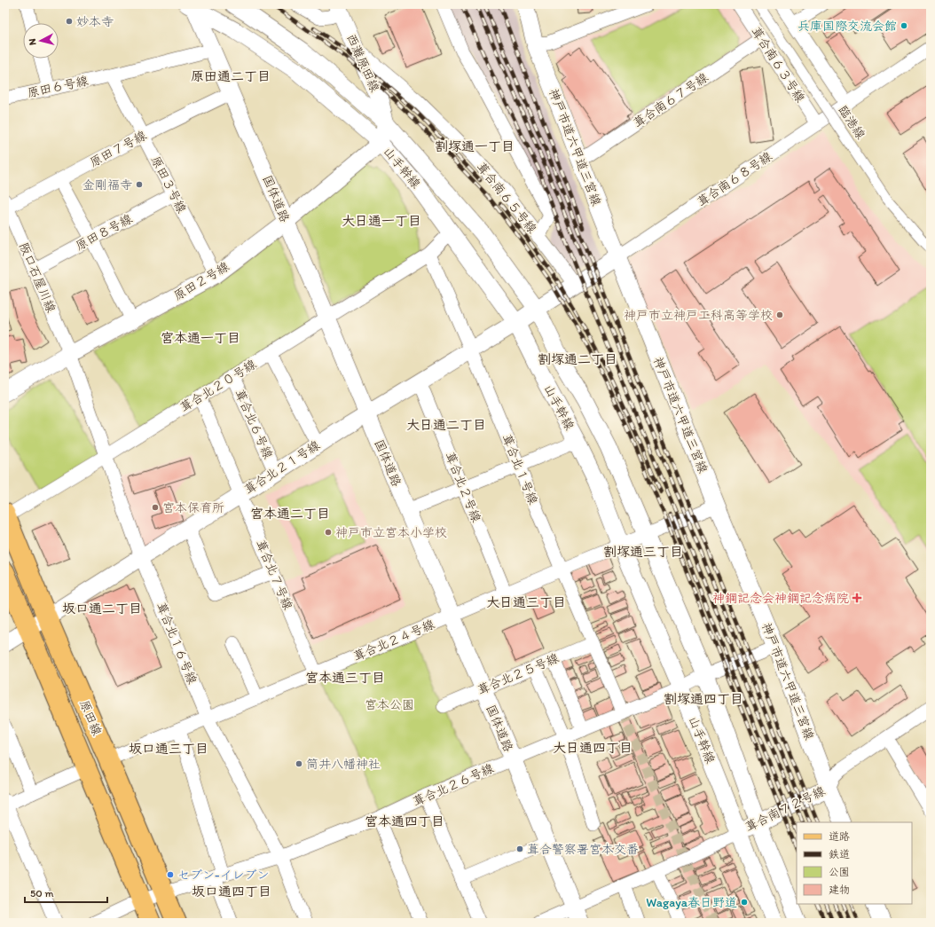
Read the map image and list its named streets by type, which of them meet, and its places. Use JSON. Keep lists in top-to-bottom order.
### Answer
{
  "streets": {
    "main road": ["原田線"],
    "street": [
      "西灘原田線",
      "葺合南６３号線",
      "原田６号線",
      "葺合南６７号線",
      "臨港線",
      "神戸市道六甲道三宮線",
      "原田７号線",
      "山手幹線",
      "葺合南６８号線",
      "原田３号線",
      "葺合南６５号線",
      "国体道路",
      "原田８号線",
      "阪口石屋川線",
      "原田２号線",
      "葺合北２０号線",
      "葺合北６号線",
      "葺合北２１号線",
      "葺合北１号線",
      "葺合北２号線",
      "葺合北７号線",
      "葺合北２４号線",
      "葺合北１６号線",
      "葺合北２５号線",
      "葺合北２６号線",
      "葺合南７２号線"
    ]
  },
  "crossings": [
    ["西灘原田線", "山手幹線"],
    ["西灘原田線", "葺合南６５号線"],
    ["葺合南６３号線", "葺合南６７号線"],
    ["葺合南６３号線", "葺合南６８号線"],
    ["原田６号線", "原田３号線"],
    ["原田６号線", "国体道路"],
    ["葺合南６７号線", "神戸市道六甲道三宮線"],
    ["神戸市道六甲道三宮線", "葺合南６８号線"],
    ["神戸市道六甲道三宮線", "葺合北２４号線"],
    ["神戸市道六甲道三宮線", "葺合北２６号線"],
    ["神戸市道六甲道三宮線", "葺合南７２号線"],
    ["原田７号線", "原田３号線"],
    ["原田７号線", "国体道路"],
    ["原田７号線", "阪口石屋川線"],
    ["山手幹線", "葺合南６８号線"],
    ["山手幹線", "国体道路"],
    ["山手幹線", "原田２号線"],
    ["山手幹線", "葺合北２１号線"],
    ["山手幹線", "葺合北２４号線"],
    ["山手幹線", "葺合北２６号線"],
    ["山手幹線", "葺合南７２号線"],
    ["葺合南６８号線", "葺合南６５号線"],
    ["葺合南６８号線", "葺合北２１号線"],
    ["原田３号線", "原田８号線"],
    ["原田３号線", "原田２号線"],
    ["国体道路", "原田２号線"],
    ["国体道路", "葺合北２０号線"],
    ["国体道路", "葺合北２１号線"],
    ["国体道路", "葺合北２４号線"],
    ["国体道路", "葺合北２５号線"],
    ["国体道路", "葺合北２６号線"],
    ["原田８号線", "阪口石屋川線"],
    ["阪口石屋川線", "原田２号線"],
    ["阪口石屋川線", "葺合北１６号線"],
    ["原田２号線", "葺合北１６号線"],
    ["葺合北２０号線", "葺合北６号線"],
    ["葺合北２０号線", "葺合北１号線"],
    ["葺合北２０号線", "葺合北７号線"],
    ["葺合北２０号線", "葺合北１６号線"],
    ["葺合北２０号線", "原田線"],
    ["葺合北６号線", "葺合北２１号線"],
    ["葺合北２１号線", "葺合北１号線"],
    ["葺合北２１号線", "葺合北２号線"],
    ["葺合北２１号線", "葺合北７号線"],
    ["葺合北２１号線", "葺合北１６号線"],
    ["葺合北２１号線", "原田線"],
    ["葺合北１号線", "葺合北２４号線"],
    ["葺合北１号線", "葺合北２５号線"],
    ["葺合北１号線", "葺合北２６号線"],
    ["葺合北２号線", "葺合北２４号線"],
    ["葺合北７号線", "葺合北２４号線"],
    ["葺合北２４号線", "葺合北１６号線"],
    ["葺合北２４号線", "原田線"],
    ["葺合北１６号線", "葺合北２６号線"],
    ["原田線", "葺合北２６号線"]
  ],
  "districts": [
    "原田通二丁目",
    "割塚通一丁目",
    "大日通一丁目",
    "宮本通一丁目",
    "割塚通二丁目",
    "大日通二丁目",
    "宮本通二丁目",
    "割塚通三丁目",
    "大日通三丁目",
    "坂口通二丁目",
    "宮本通三丁目",
    "割塚通四丁目",
    "大日通四丁目",
    "坂口通三丁目",
    "宮本通四丁目",
    "坂口通四丁目"
  ],
  "parks": ["宮本公園"],
  "places": {
    "other": [
      "妙本寺",
      "兵庫国際交流会館",
      "金剛福寺",
      "神戸市立神戸工科高等学校",
      "宮本保育所",
      "神戸市立宮本小学校",
      "筒井八幡神社",
      "葺合警察署宮本交番",
      "セブン-イレブン",
      "Wagaya春日野道"
    ],
    "health": ["神鋼記念会神鋼記念病院"]
  },
  "legend": [
    "道路",
    "鉄道",
    "公園",
    "建物"
  ],
  "scale_bar": "50 m",
  "north": "left"
}
